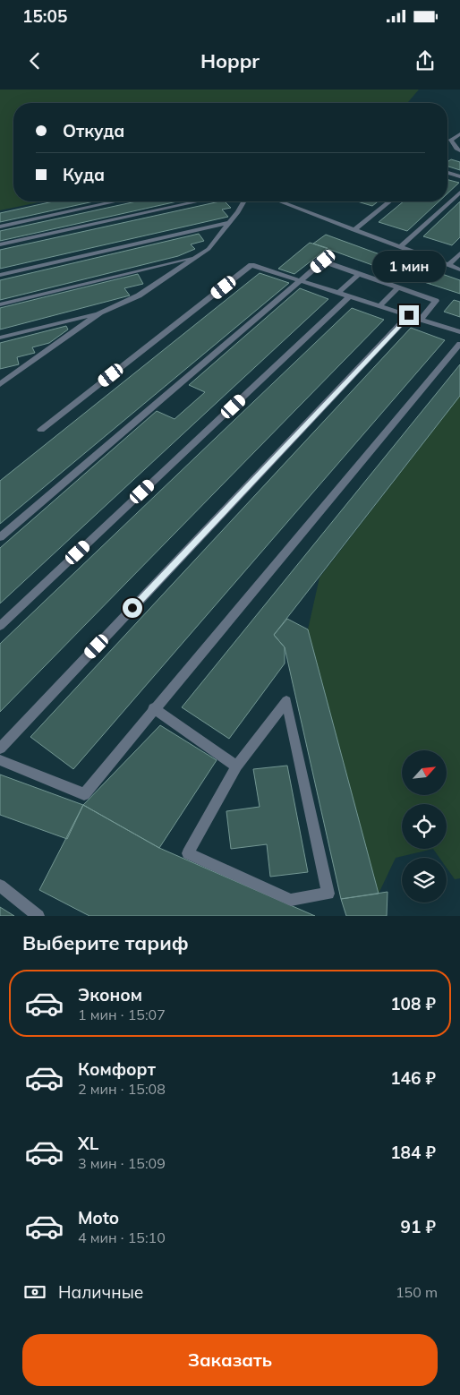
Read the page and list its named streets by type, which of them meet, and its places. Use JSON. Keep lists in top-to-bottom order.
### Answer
{
  "north": "top right",
  "page": {
    "status": "15:05",
    "header": "Hoppr",
    "banner": ["Откуда", "Куда"],
    "bubble": "1 мин",
    "heading": "Выберите тариф",
    "list": [
      {
        "name": "Эконом",
        "note": "1 мин · 15:07",
        "value": "108 ₽"
      },
      {
        "name": "Комфорт",
        "note": "2 мин · 15:08",
        "value": "146 ₽"
      },
      {
        "name": "XL",
        "note": "3 мин · 15:09",
        "value": "184 ₽"
      },
      {
        "name": "Moto",
        "note": "4 мин · 15:10",
        "value": "91 ₽"
      }
    ],
    "pay": ["Наличные", "150 m"],
    "buttons": "Заказать"
  }
}
